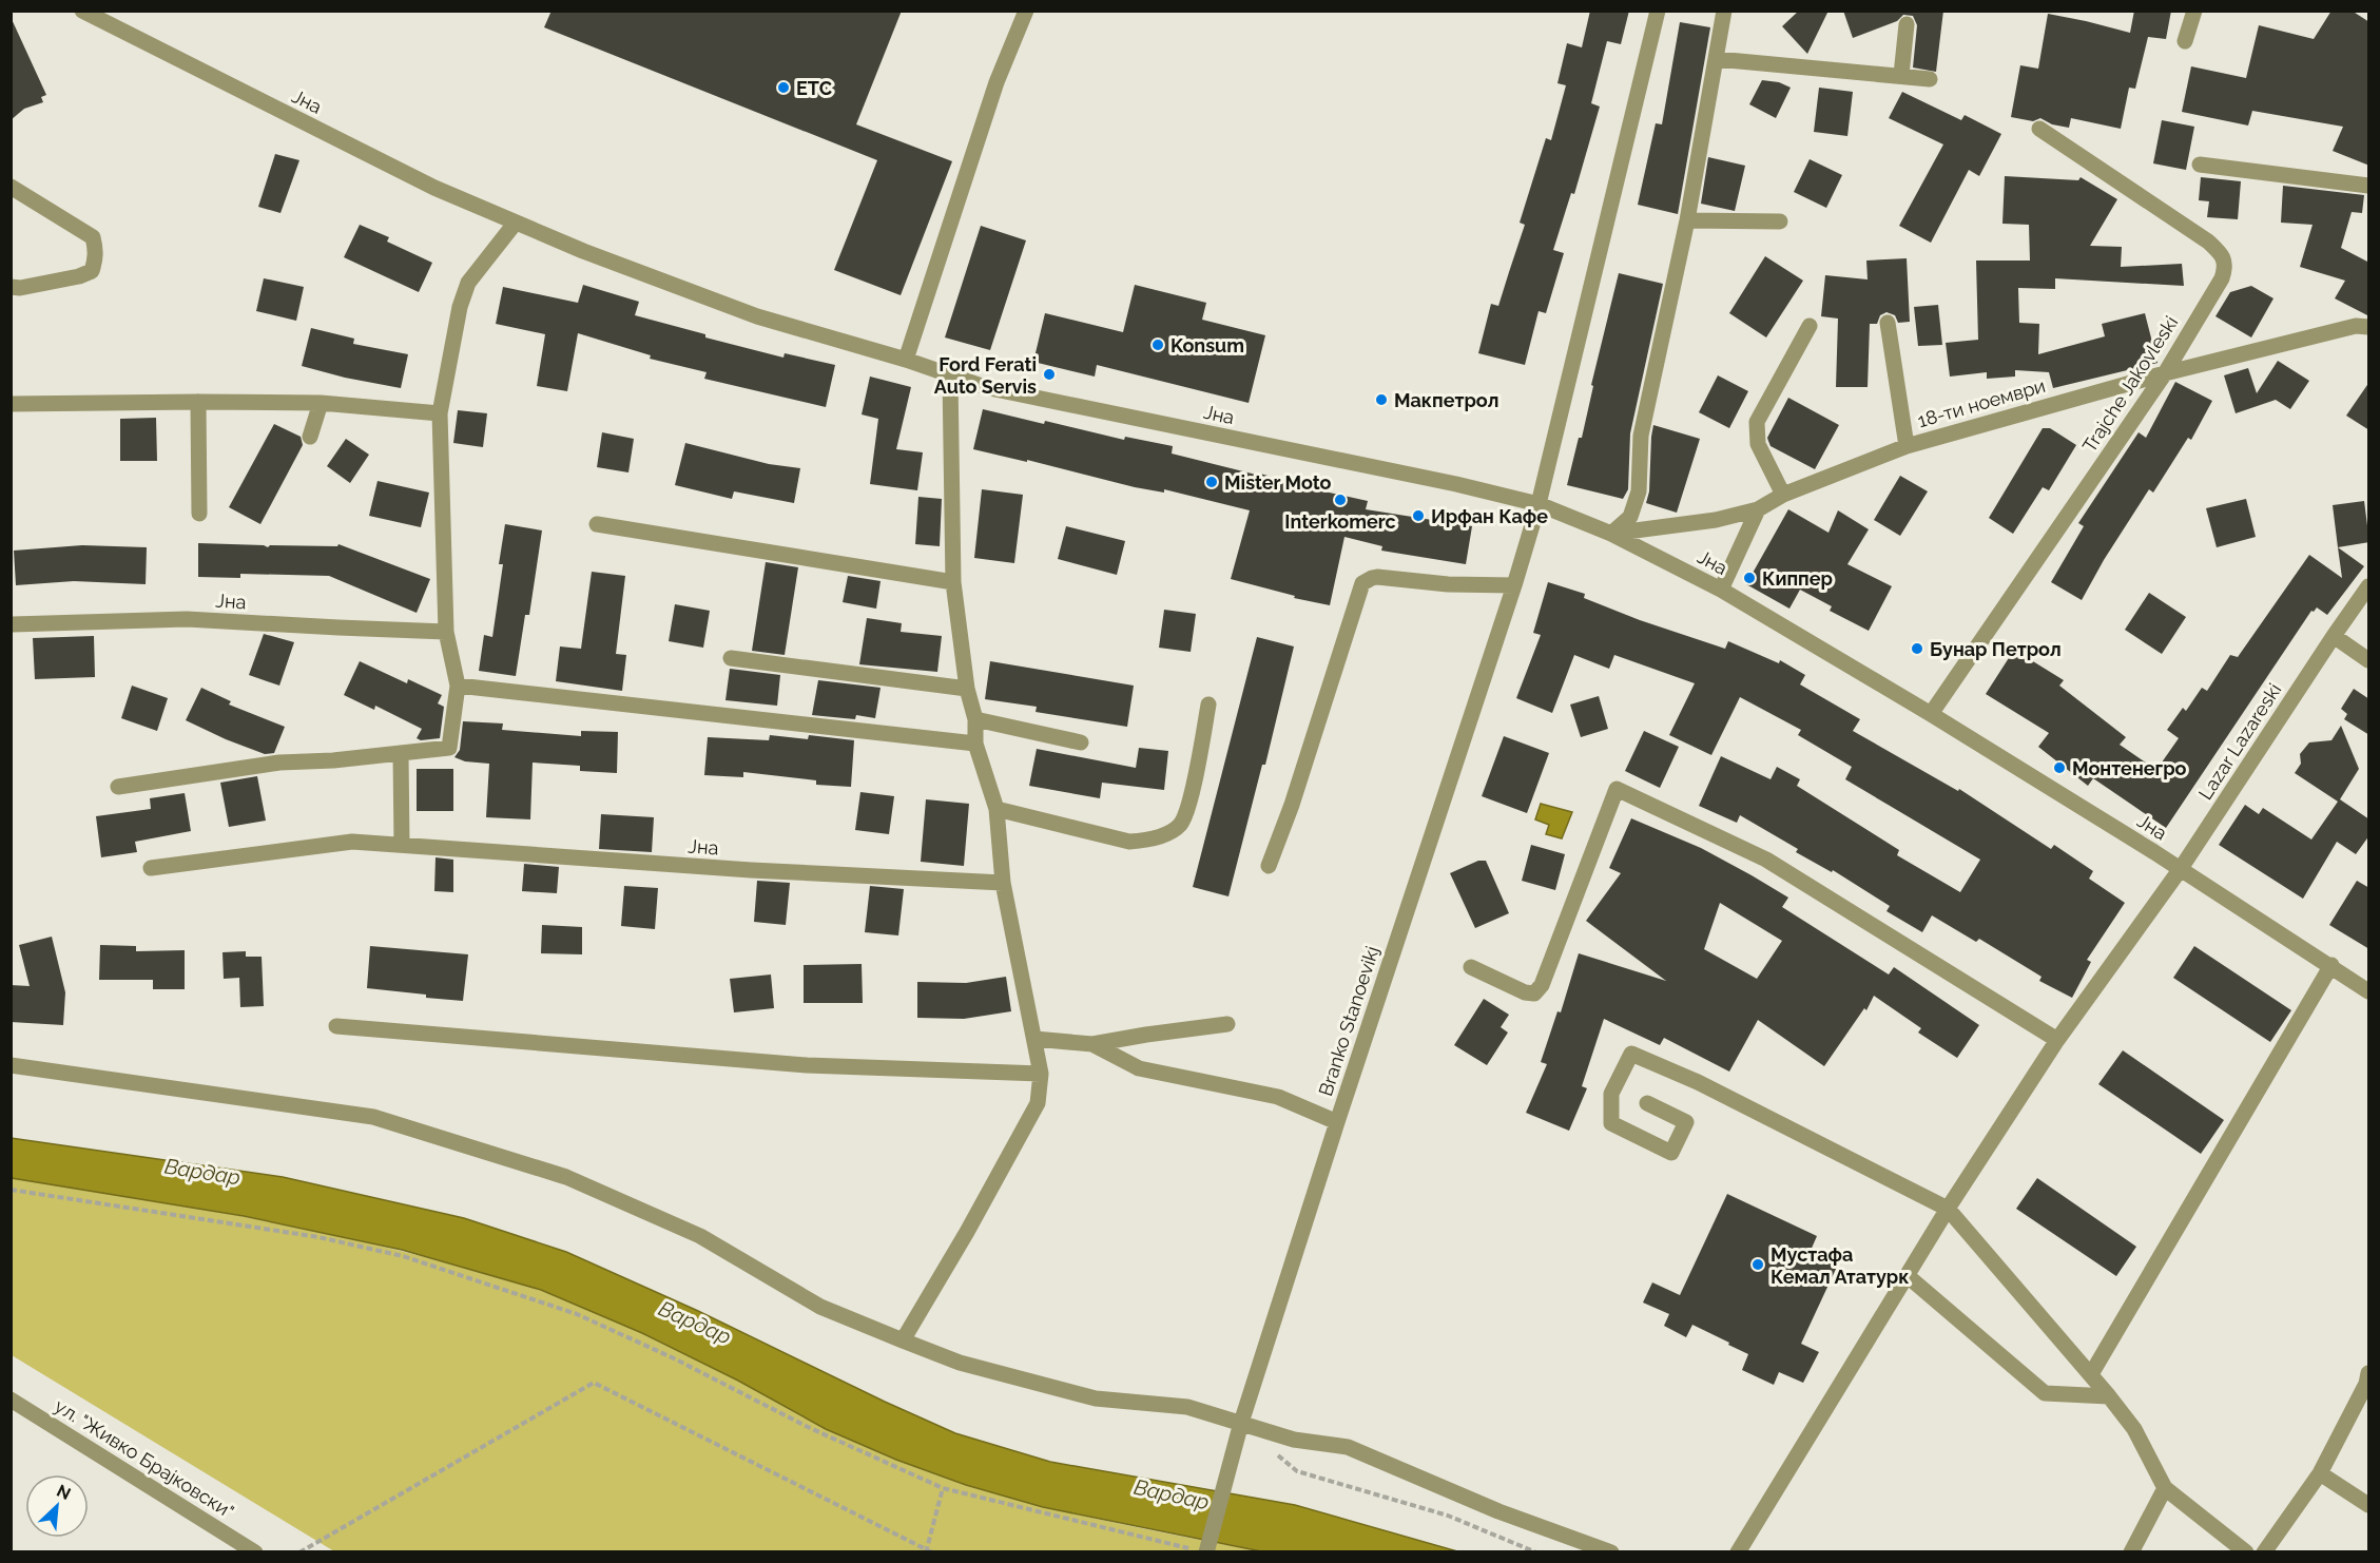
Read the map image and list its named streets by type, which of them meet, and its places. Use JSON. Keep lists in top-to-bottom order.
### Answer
{
  "streets": {
    "street": [
      "Јна",
      "Trajche Jakovleski",
      "18-ти ноември",
      "Lazar Lazareski",
      "Branko Stanoevikj",
      "ул. \"Живко Брајковски\""
    ]
  },
  "crossings": [
    ["Јна", "Trajche Jakovleski"],
    ["Јна", "18-ти ноември"],
    ["Јна", "Lazar Lazareski"],
    ["Јна", "Branko Stanoevikj"],
    ["Trajche Jakovleski", "18-ти ноември"]
  ],
  "water": ["Вардар"],
  "places": [
    "ETC",
    "Konsum",
    "Ford Ferati Auto Servis",
    "Макпетрол",
    "Mister Moto",
    "Interkomerc",
    "Ирфан Кафе",
    "Киппер",
    "Бунар Петрол",
    "Монтенегро",
    "Мустафа Кемал Ататурк"
  ],
  "north": "top right"
}
